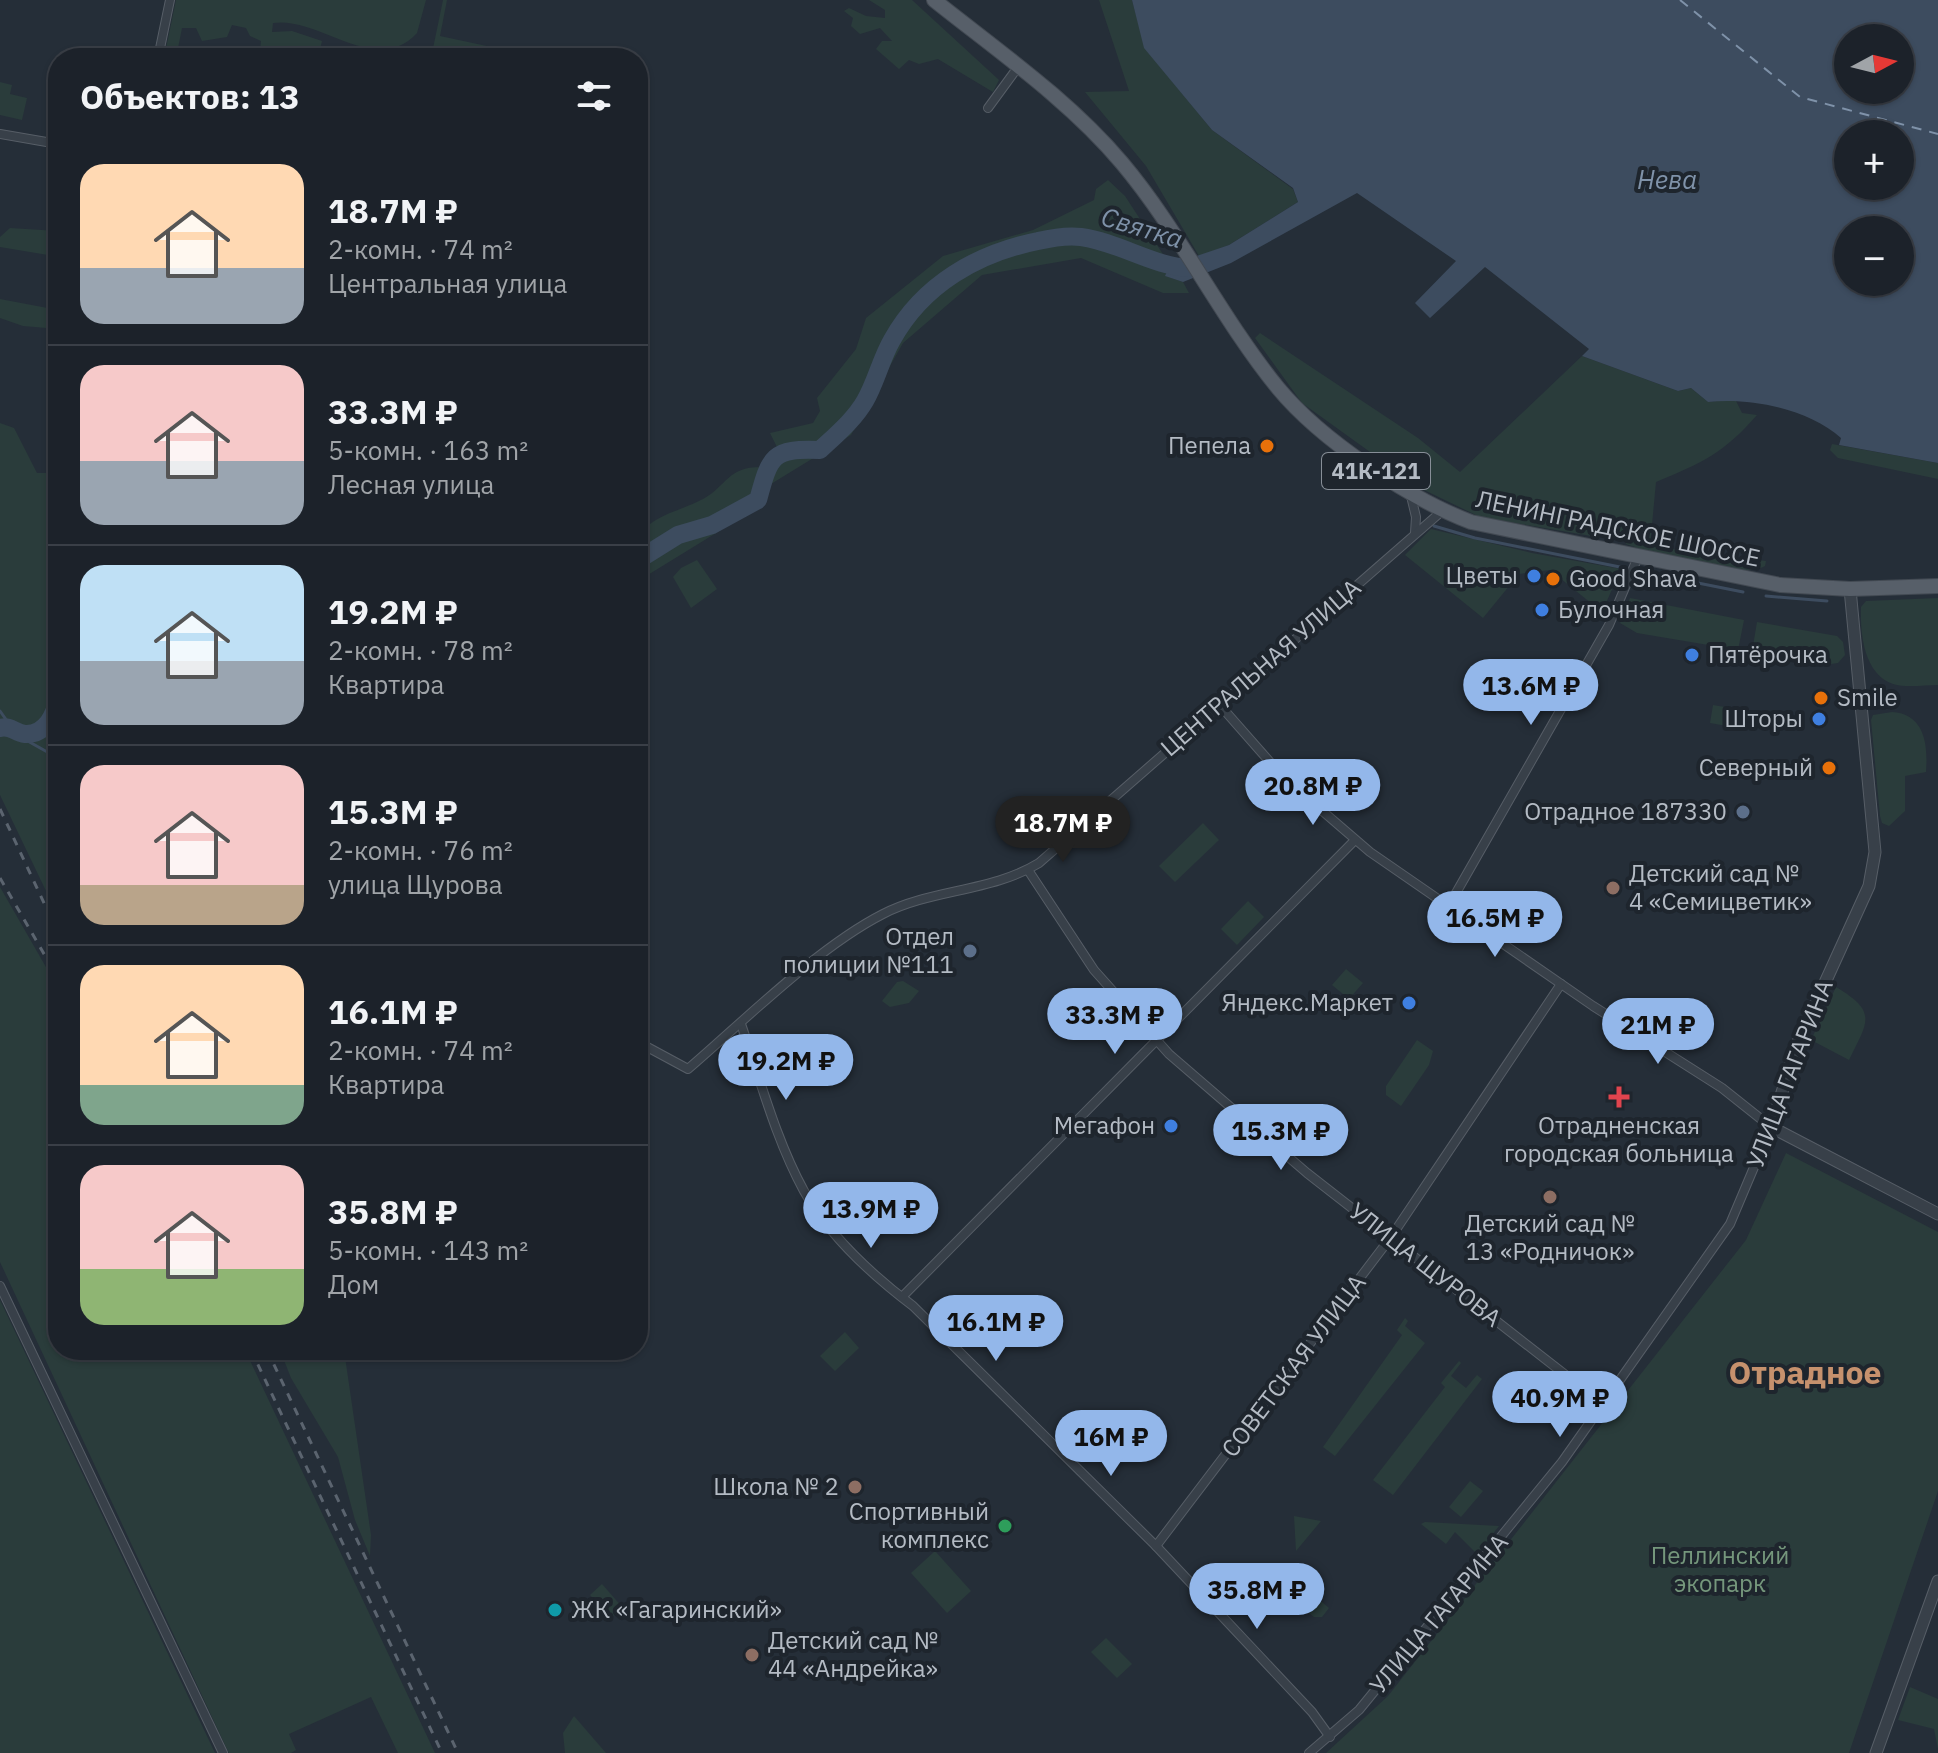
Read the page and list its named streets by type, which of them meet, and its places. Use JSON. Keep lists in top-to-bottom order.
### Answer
{
  "streets": {
    "main road": ["41К-121", "ЛЕНИНГРАДСКОЕ ШОССЕ"],
    "street": [
      "ЦЕНТРАЛЬНАЯ УЛИЦА",
      "УЛИЦА ГАГАРИНА",
      "УЛИЦА ЩУРОВА",
      "СОВЕТСКАЯ УЛИЦА"
    ]
  },
  "crossings": [
    ["ЛЕНИНГРАДСКОЕ ШОССЕ", "ЦЕНТРАЛЬНАЯ УЛИЦА"],
    ["ЛЕНИНГРАДСКОЕ ШОССЕ", "УЛИЦА ГАГАРИНА"],
    ["ЦЕНТРАЛЬНАЯ УЛИЦА", "УЛИЦА ЩУРОВА"],
    ["УЛИЦА ГАГАРИНА", "УЛИЦА ЩУРОВА"],
    ["УЛИЦА ЩУРОВА", "СОВЕТСКАЯ УЛИЦА"]
  ],
  "districts": ["Отрадное"],
  "water": ["Нева", "Святка"],
  "parks": ["Пеллинский экопарк"],
  "places": {
    "other": [
      "Пепела",
      "Цветы",
      "Good Shava",
      "Булочная",
      "Пятёрочка",
      "Smile",
      "Шторы",
      "Северный",
      "Отрадное 187330",
      "Детский сад № 4 «Семицветик»",
      "Отдел полиции №111",
      "Яндекс.Маркет",
      "Мегафон",
      "Детский сад № 13 «Родничок»",
      "Школа № 2",
      "Спортивный комплекс",
      "ЖК «Гагаринский»",
      "Детский сад № 44 «Андрейка»"
    ],
    "health": ["Отрадненская городская больница"]
  },
  "north": "right",
  "page": {
    "map_buttons": ["+", "−"],
    "heading": "Объектов: 13",
    "list": [
      {
        "name": "18.7M ₽",
        "note": "2-комн. · 74 m² · Центральная улица"
      },
      {
        "name": "33.3M ₽",
        "note": "5-комн. · 163 m² · Лесная улица"
      },
      {
        "name": "19.2M ₽",
        "note": "2-комн. · 78 m² · Квартира"
      },
      {
        "name": "15.3M ₽",
        "note": "2-комн. · 76 m² · улица Щурова"
      },
      {
        "name": "16.1M ₽",
        "note": "2-комн. · 74 m² · Квартира"
      },
      {
        "name": "35.8M ₽",
        "note": "5-комн. · 143 m² · Дом"
      }
    ],
    "price": [
      "13.6M ₽",
      "20.8M ₽",
      "18.7M ₽",
      "16.5M ₽",
      "33.3M ₽",
      "21M ₽",
      "19.2M ₽",
      "15.3M ₽",
      "13.9M ₽",
      "16.1M ₽",
      "40.9M ₽",
      "16M ₽",
      "35.8M ₽"
    ]
  }
}
